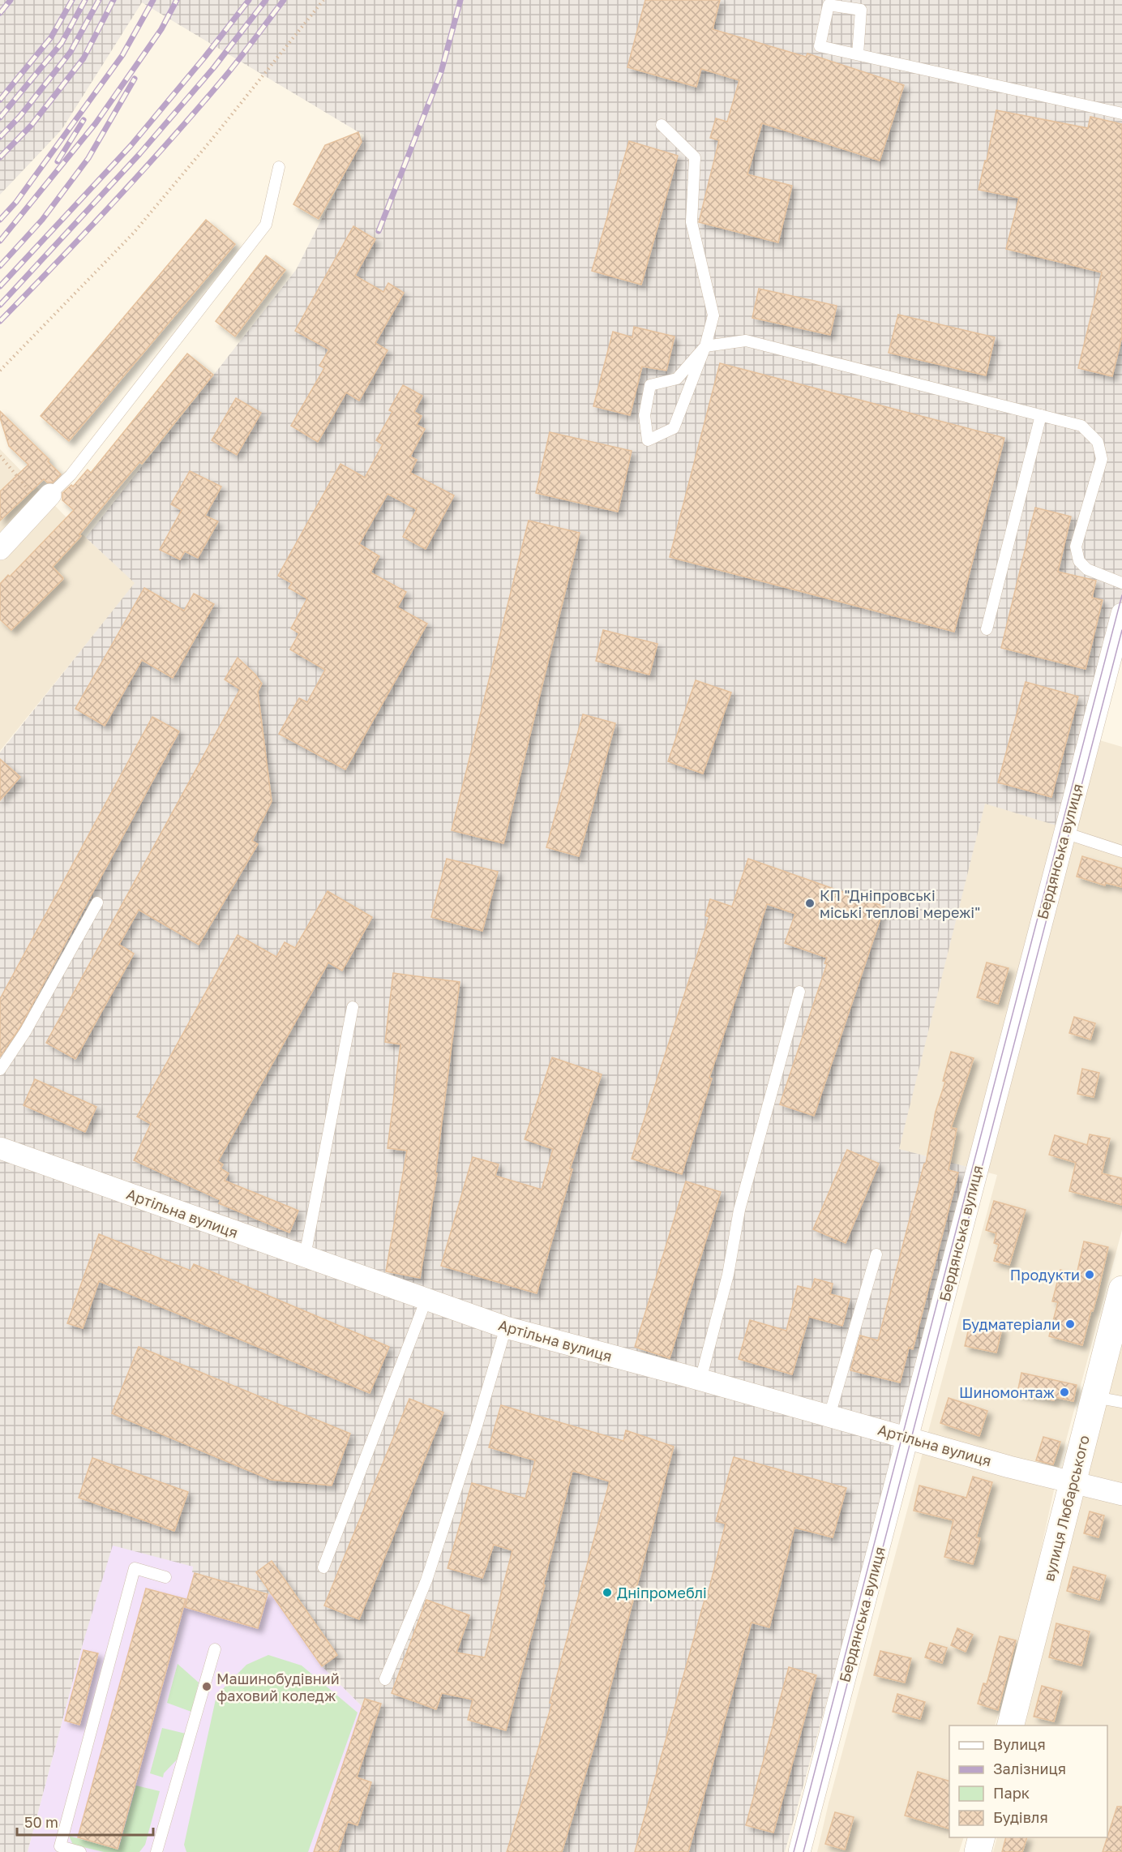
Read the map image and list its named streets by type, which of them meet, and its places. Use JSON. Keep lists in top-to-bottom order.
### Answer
{
  "streets": {
    "main road": ["вулиця Любарського"],
    "street": ["Бердянська вулиця", "Артільна вулиця"]
  },
  "crossings": [
    ["Бердянська вулиця", "Артільна вулиця"],
    ["Артільна вулиця", "вулиця Любарського"]
  ],
  "places": [
    "КП \"Дніпровські міські теплові мережі\"",
    "Продукти",
    "Будматеріали",
    "Шиномонтаж",
    "Дніпромеблі",
    "Машинобудівний фаховий коледж"
  ],
  "legend": [
    "Вулиця",
    "Залізниця",
    "Парк",
    "Будівля"
  ],
  "scale_bar": "50 m"
}
